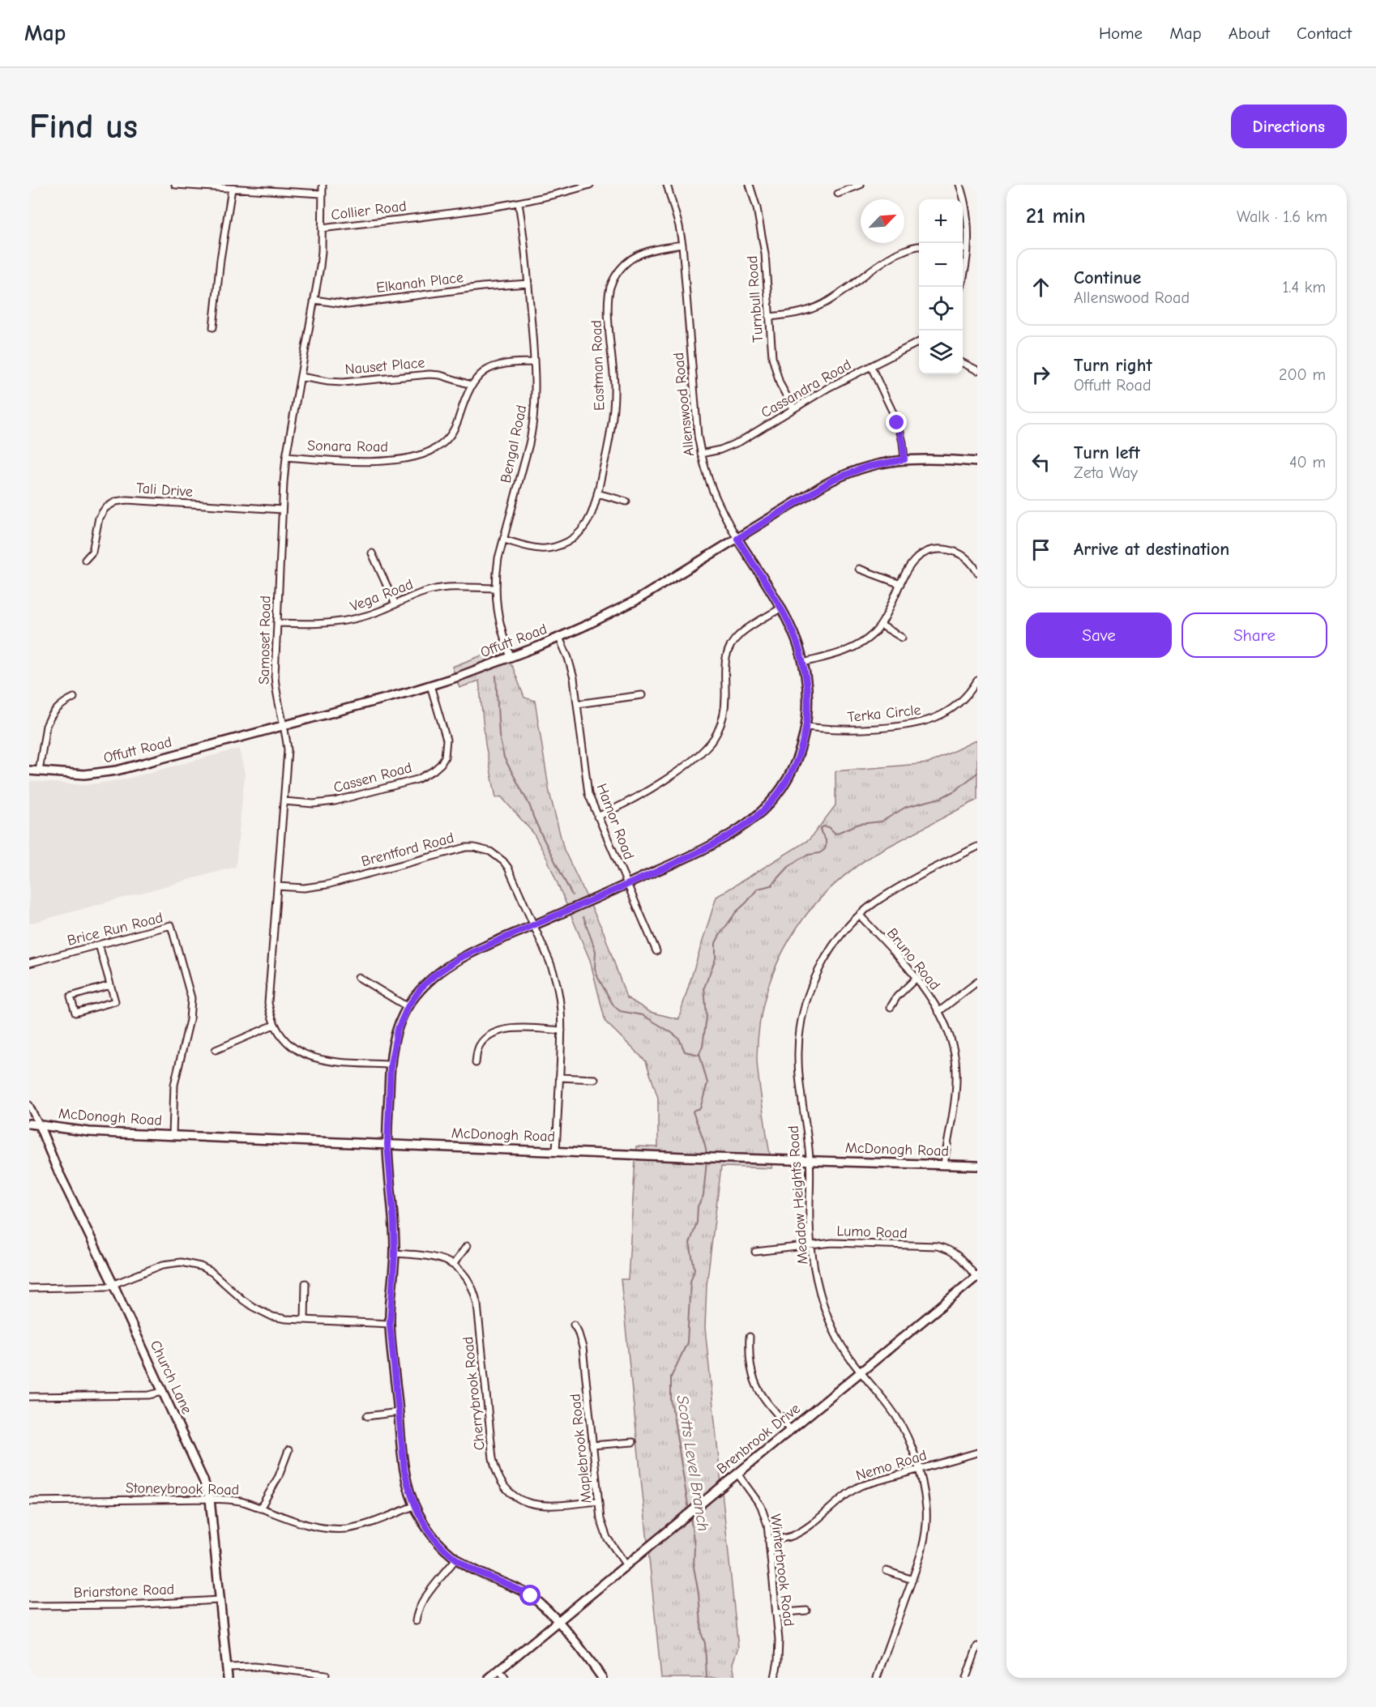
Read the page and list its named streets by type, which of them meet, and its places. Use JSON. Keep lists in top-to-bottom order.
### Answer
{
  "streets": {
    "street": [
      "Collier Road",
      "Elkanah Place",
      "Turnbull Road",
      "Eastman Road",
      "Nauset Place",
      "Cassandra Road",
      "Allenswood Road",
      "Bengal Road",
      "Sonara Road",
      "Tali Drive",
      "Vega Road",
      "Samoset Road",
      "Offutt Road",
      "Terka Circle",
      "Cassen Road",
      "Hamor Road",
      "Brentford Road",
      "Brice Run Road",
      "Bruno Road",
      "McDonogh Road",
      "Meadow Heights Road",
      "Lumo Road",
      "Church Lane",
      "Cherrybrook Road",
      "Brenbrook Drive",
      "Maplebrook Road",
      "Nemo Road",
      "Stoneybrook Road",
      "Winterbrook Road",
      "Briarstone Road"
    ]
  },
  "crossings": [
    ["Collier Road", "Bengal Road"],
    ["Collier Road", "Samoset Road"],
    ["Elkanah Place", "Bengal Road"],
    ["Elkanah Place", "Samoset Road"],
    ["Turnbull Road", "Cassandra Road"],
    ["Eastman Road", "Allenswood Road"],
    ["Eastman Road", "Bengal Road"],
    ["Nauset Place", "Sonara Road"],
    ["Nauset Place", "Samoset Road"],
    ["Cassandra Road", "Allenswood Road"],
    ["Allenswood Road", "Samoset Road"],
    ["Allenswood Road", "Offutt Road"],
    ["Allenswood Road", "Terka Circle"],
    ["Allenswood Road", "Hamor Road"],
    ["Allenswood Road", "Brentford Road"],
    ["Allenswood Road", "McDonogh Road"],
    ["Allenswood Road", "Cherrybrook Road"],
    ["Allenswood Road", "Brenbrook Drive"],
    ["Allenswood Road", "Stoneybrook Road"],
    ["Bengal Road", "Sonara Road"],
    ["Bengal Road", "Vega Road"],
    ["Bengal Road", "Offutt Road"],
    ["Sonara Road", "Samoset Road"],
    ["Tali Drive", "Samoset Road"],
    ["Vega Road", "Samoset Road"],
    ["Samoset Road", "Offutt Road"],
    ["Samoset Road", "Cassen Road"],
    ["Samoset Road", "Brentford Road"],
    ["Offutt Road", "Cassen Road"],
    ["Offutt Road", "Hamor Road"],
    ["Brentford Road", "McDonogh Road"],
    ["Brice Run Road", "McDonogh Road"],
    ["Bruno Road", "McDonogh Road"],
    ["Bruno Road", "Meadow Heights Road"],
    ["McDonogh Road", "Meadow Heights Road"],
    ["McDonogh Road", "Church Lane"],
    ["Meadow Heights Road", "Lumo Road"],
    ["Meadow Heights Road", "Brenbrook Drive"],
    ["Meadow Heights Road", "Nemo Road"],
    ["Lumo Road", "Brenbrook Drive"],
    ["Church Lane", "Stoneybrook Road"],
    ["Church Lane", "Briarstone Road"],
    ["Cherrybrook Road", "Maplebrook Road"],
    ["Brenbrook Drive", "Maplebrook Road"],
    ["Brenbrook Drive", "Winterbrook Road"],
    ["Nemo Road", "Winterbrook Road"]
  ],
  "water": ["Scotts Level Branch"],
  "north": "top right",
  "page": {
    "header": "Map",
    "nav": [
      "Home",
      "Map",
      "About",
      "Contact"
    ],
    "buttons": [
      "Directions",
      ["Save", "Share"]
    ],
    "title": "Find us",
    "heading": ["21 min", "Walk · 1.6 km"],
    "map_buttons": ["+", "−"],
    "list": [
      ["Continue", "Allenswood Road", "1.4 km"],
      ["Turn right", "Offutt Road", "200 m"],
      ["Turn left", "Zeta Way", "40 m"],
      "Arrive at destination"
    ]
  }
}
